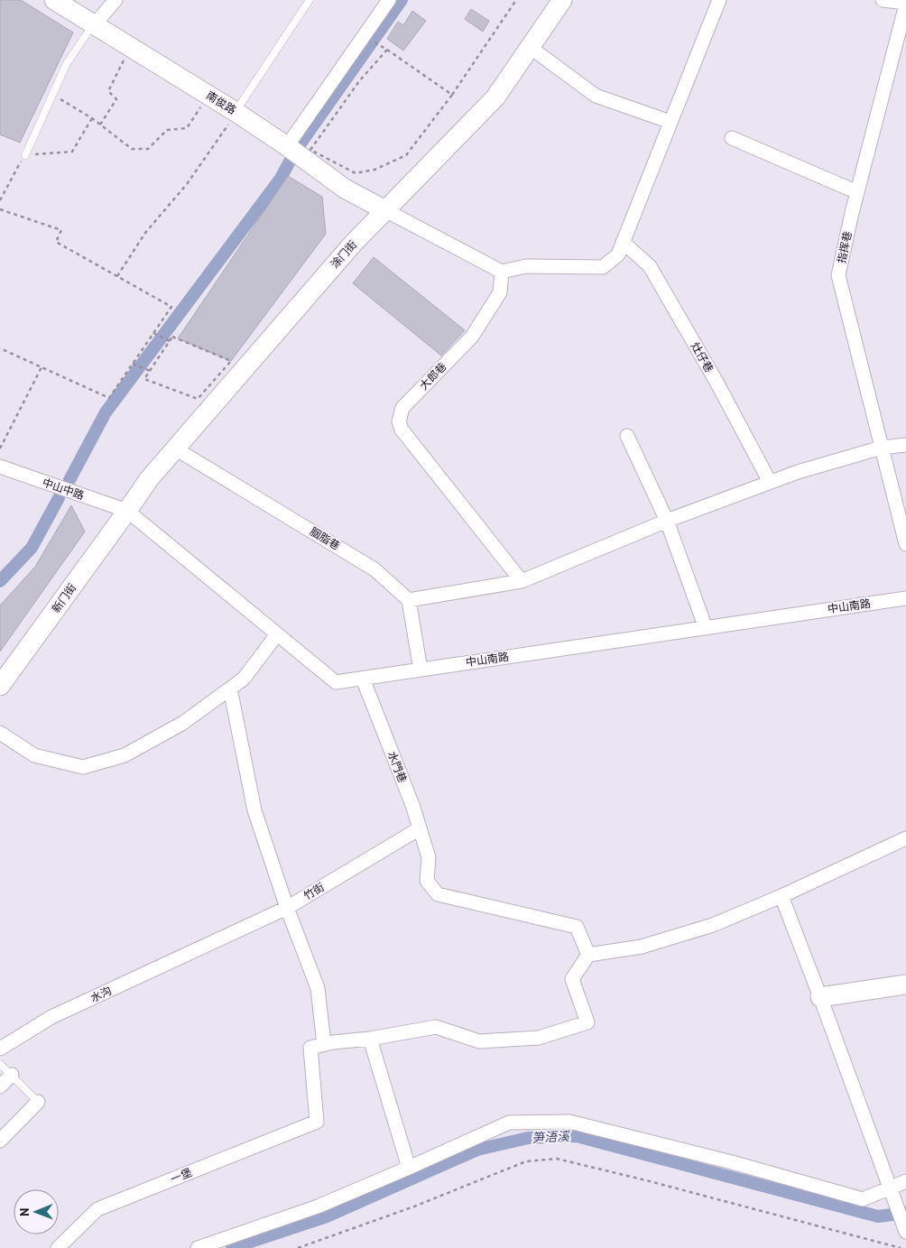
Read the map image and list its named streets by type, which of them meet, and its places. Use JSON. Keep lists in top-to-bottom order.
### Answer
{
  "streets": {
    "main road": ["南俊路", "涂门街", "新门街"],
    "street": [
      "指挥巷",
      "灶仔巷",
      "大郎巷",
      "中山中路",
      "胭脂巷",
      "中山南路",
      "水門巷",
      "竹街",
      "水沟",
      "一堡"
    ]
  },
  "crossings": [
    ["南俊路", "涂门街"],
    ["涂门街", "中山中路"],
    ["涂门街", "胭脂巷"],
    ["涂门街", "新门街"],
    ["涂门街", "中山南路"],
    ["中山中路", "新门街"],
    ["中山中路", "中山南路"],
    ["新门街", "中山南路"],
    ["中山南路", "水門巷"],
    ["水門巷", "竹街"],
    ["竹街", "水沟"]
  ],
  "water": ["笋浯溪"],
  "north": "left"
}
